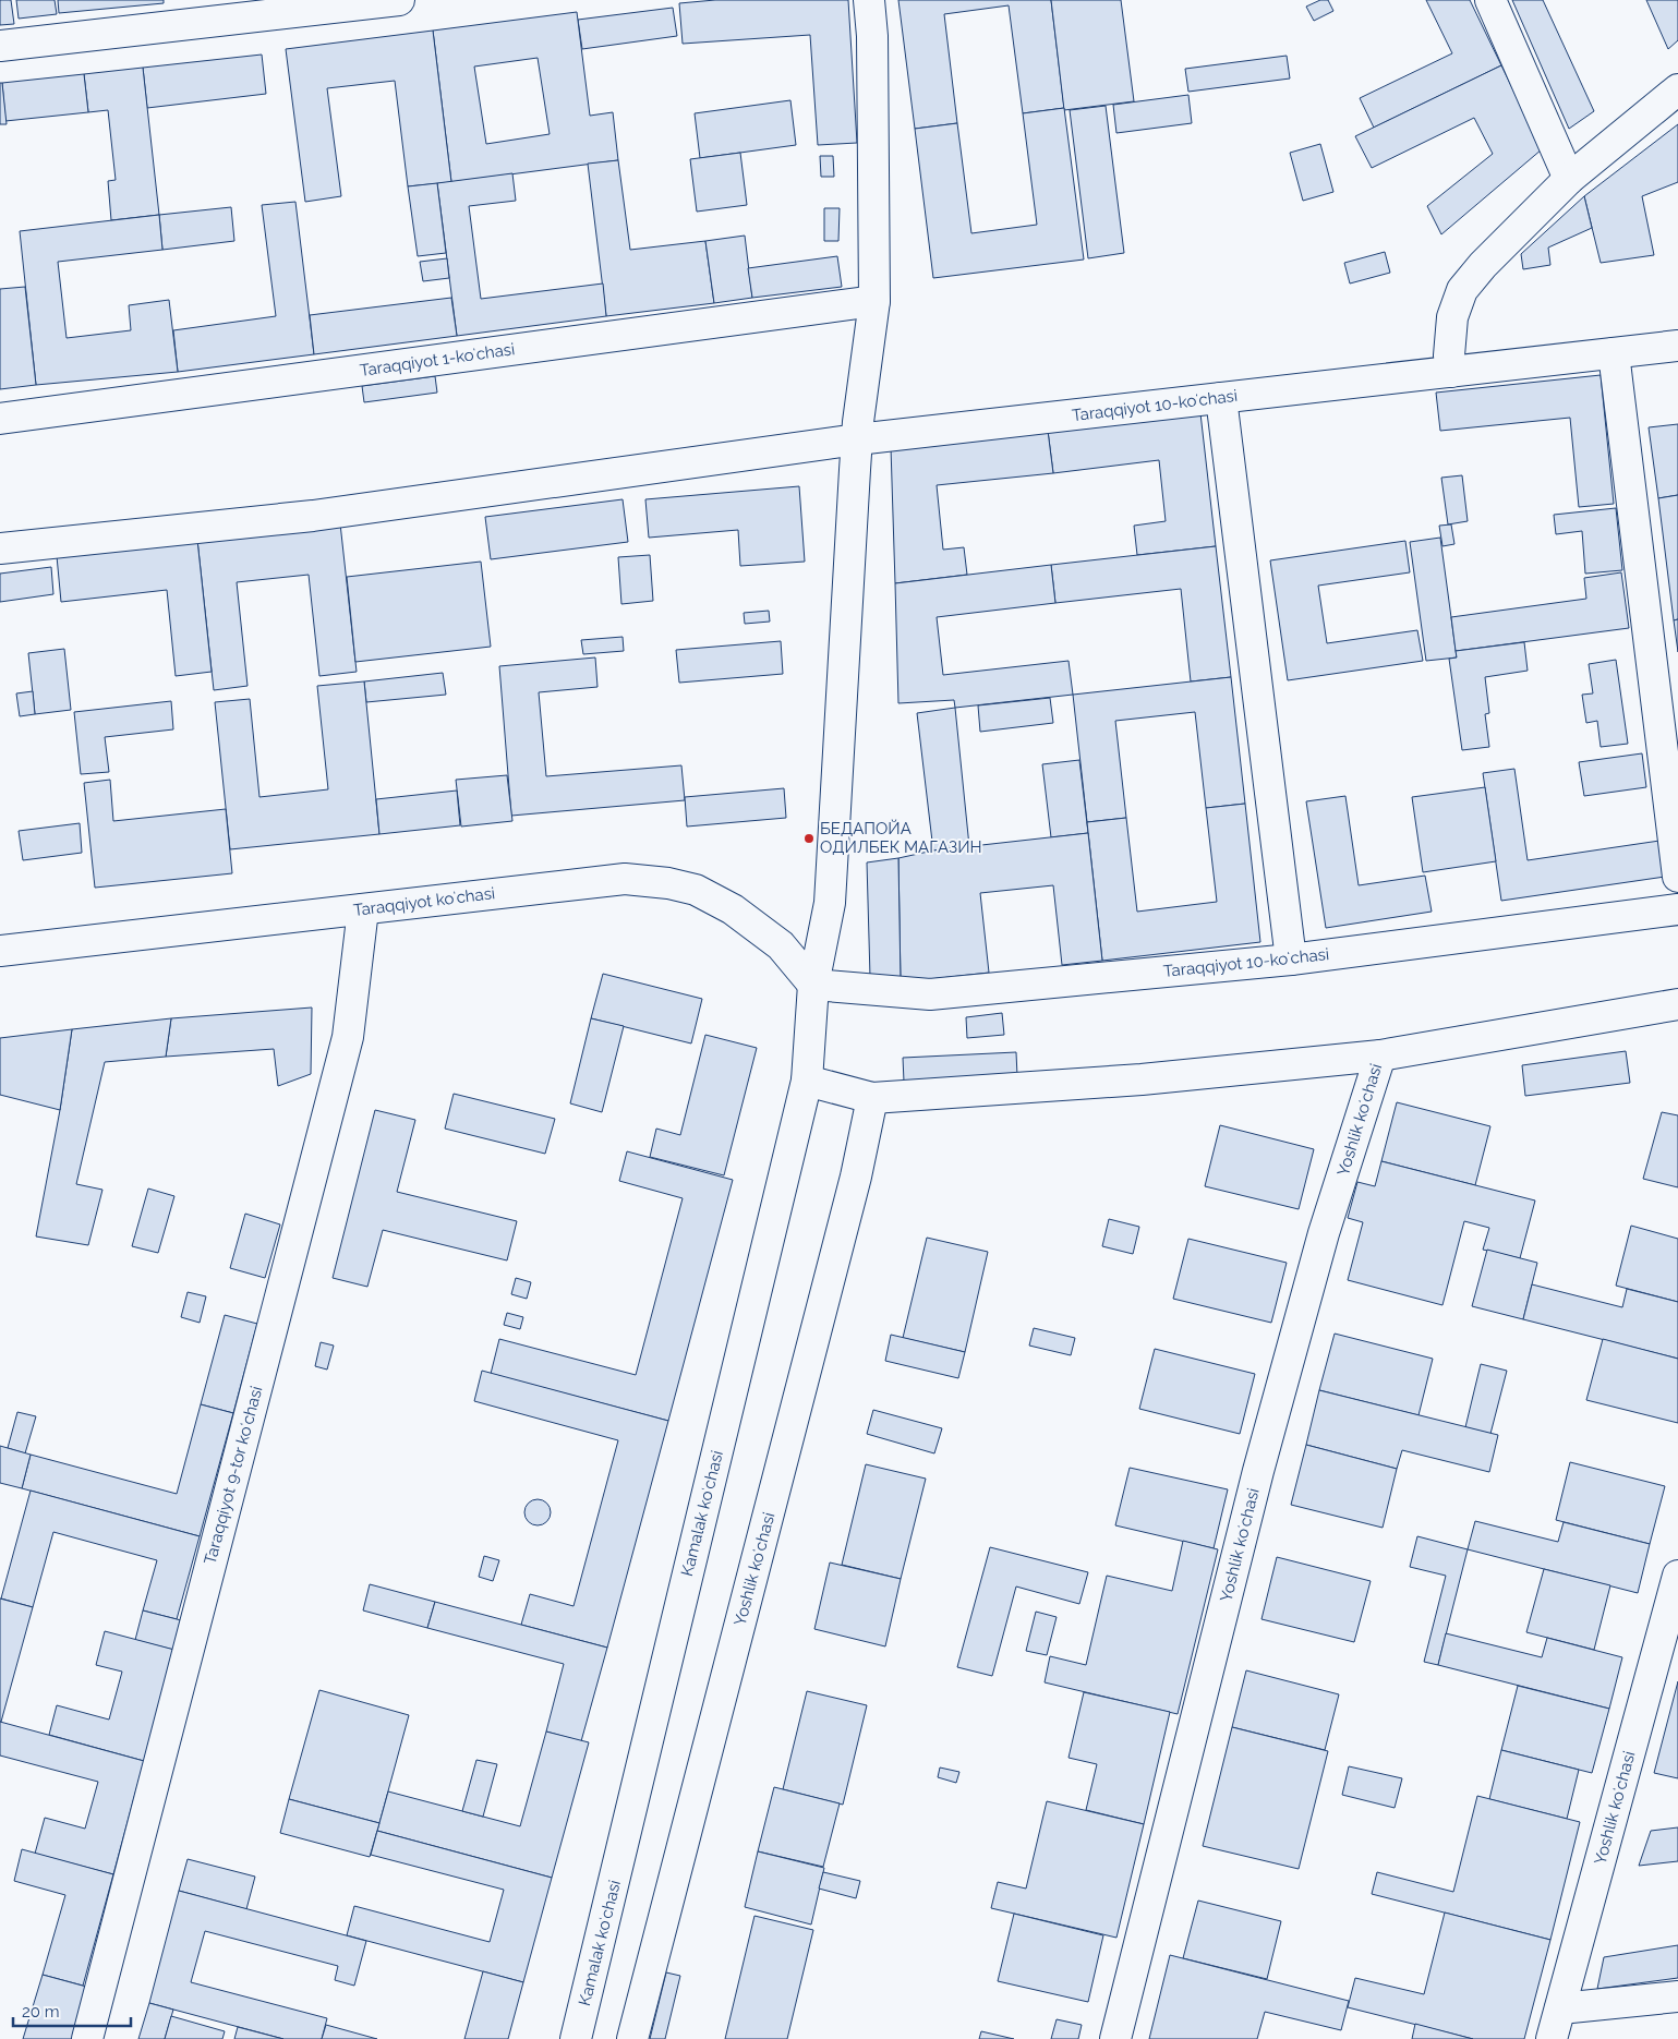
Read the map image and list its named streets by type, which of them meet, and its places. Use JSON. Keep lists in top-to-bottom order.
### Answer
{
  "streets": {
    "street": [
      "Taraqqiyot 1-koʻchasi",
      "Taraqqiyot 10-koʻchasi",
      "Taraqqiyot koʻchasi",
      "Yoshlik koʻchasi",
      "Taraqqiyot 9-tor koʻchasi",
      "Kamalak koʻchasi"
    ]
  },
  "crossings": [
    ["Taraqqiyot 1-koʻchasi", "Kamalak koʻchasi"],
    ["Taraqqiyot 10-koʻchasi", "Taraqqiyot koʻchasi"],
    ["Taraqqiyot 10-koʻchasi", "Kamalak koʻchasi"],
    ["Taraqqiyot koʻchasi", "Taraqqiyot 9-tor koʻchasi"],
    ["Taraqqiyot koʻchasi", "Kamalak koʻchasi"],
    ["Yoshlik koʻchasi", "Kamalak koʻchasi"]
  ],
  "places": ["БЕДАПОЙА ОДИЛБЕК МАГАЗИН"],
  "scale_bar": "20 m"
}
